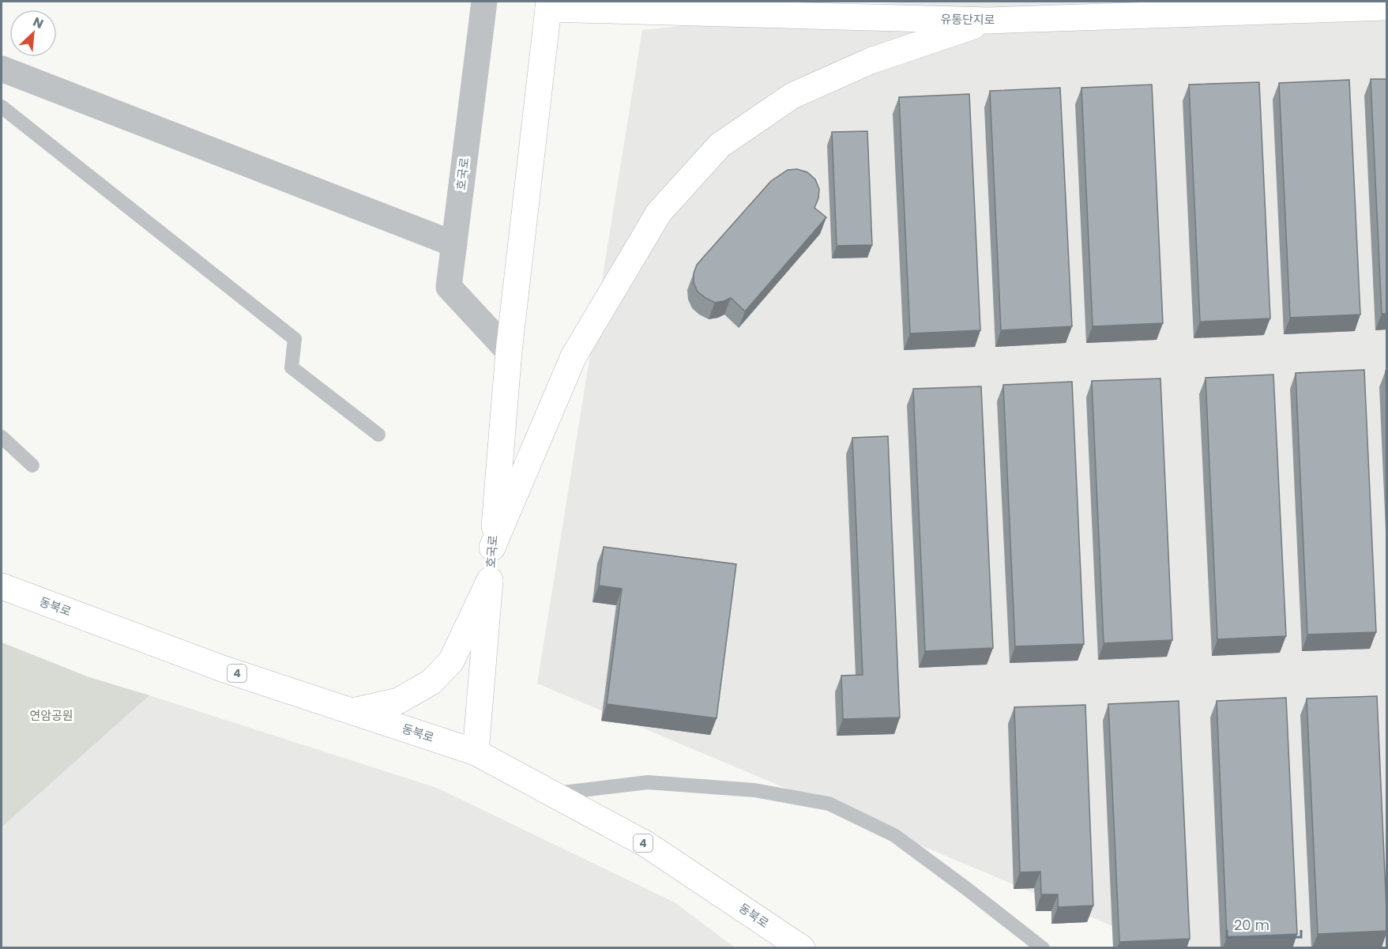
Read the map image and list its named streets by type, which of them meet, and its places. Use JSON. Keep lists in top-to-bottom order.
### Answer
{
  "streets": {
    "main road": [
      "유통단지로",
      "호국로",
      "동북로",
      "4"
    ]
  },
  "crossings": [
    ["유통단지로", "호국로"],
    ["호국로", "동북로"]
  ],
  "parks": ["연암공원"],
  "scale_bar": "20 m",
  "north": "top right"
}
